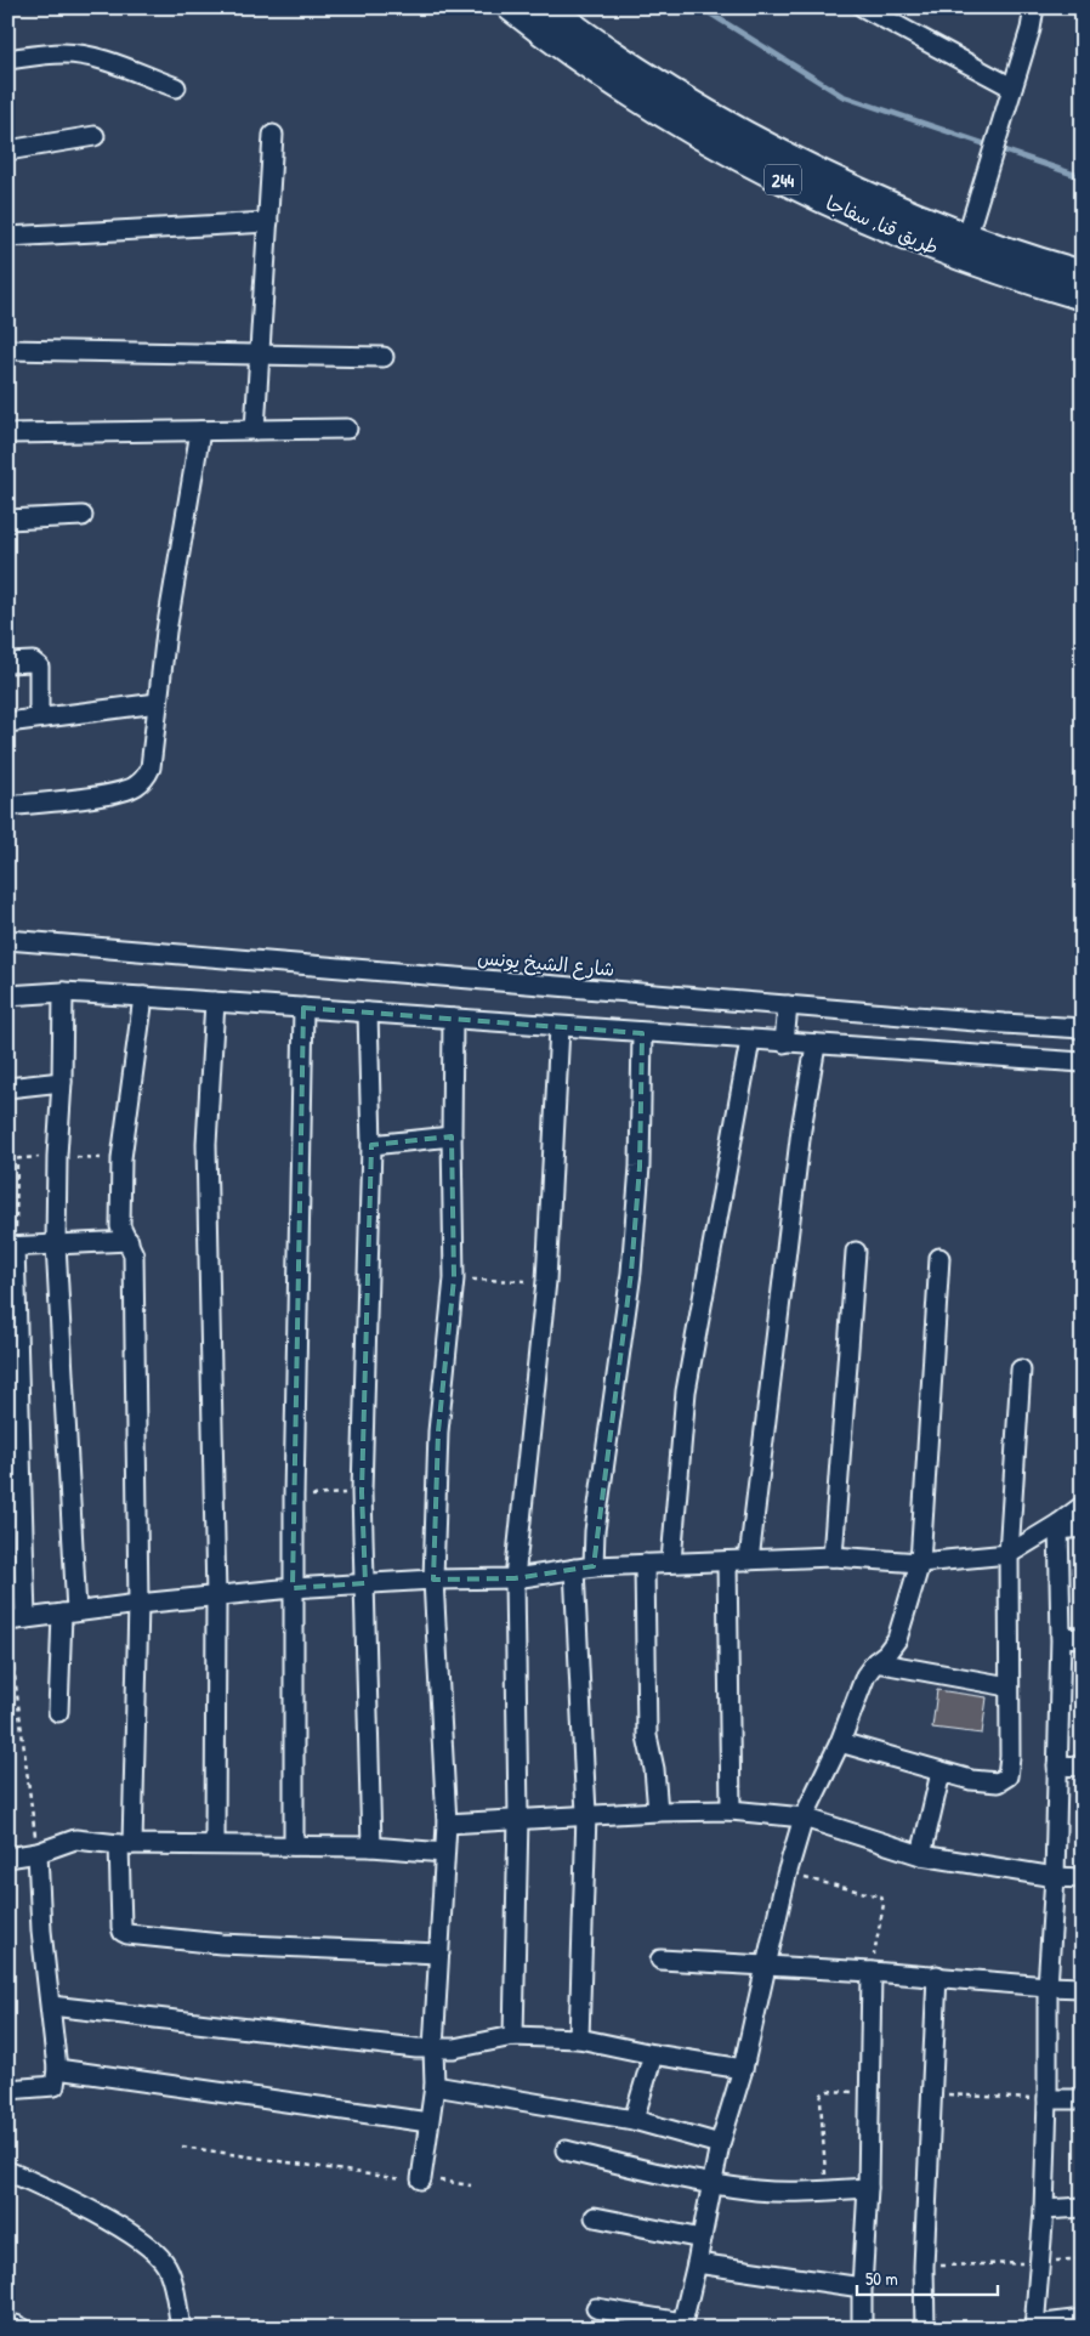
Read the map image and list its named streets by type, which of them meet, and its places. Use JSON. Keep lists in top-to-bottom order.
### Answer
{
  "streets": {
    "highway": ["244", "طريق قنا, سفاجا"],
    "street": ["شارع الشيخ يونس"]
  },
  "scale_bar": "50 m"
}
